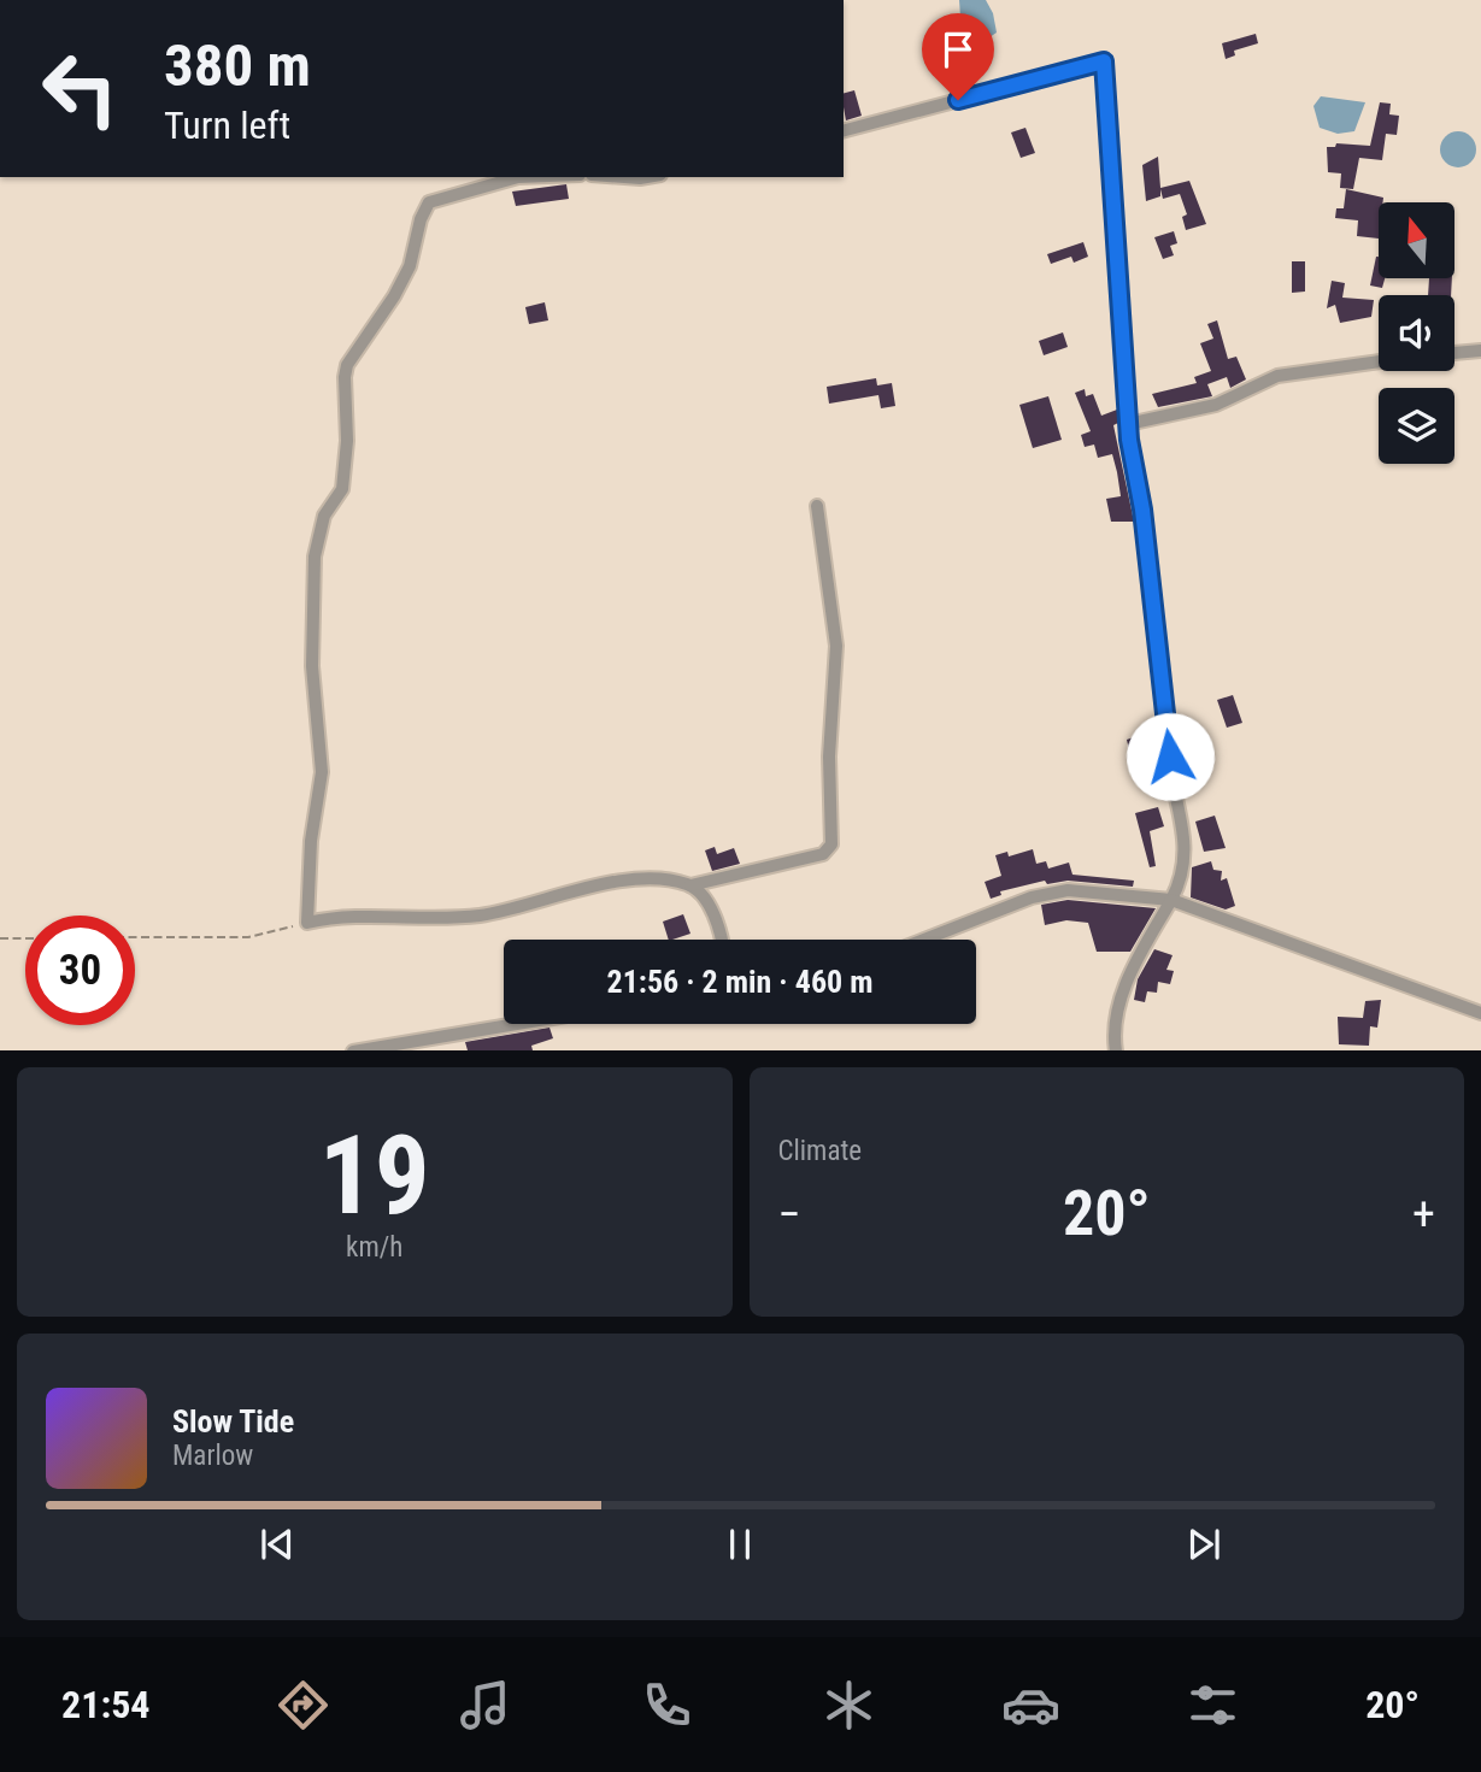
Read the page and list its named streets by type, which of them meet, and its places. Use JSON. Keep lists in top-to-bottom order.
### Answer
{
  "north": "top",
  "page": {
    "turn": ["380 m", "Turn left"],
    "limit": "30",
    "trip": "21:56 · 2 min · 460 m",
    "tile": [
      ["19", "km/h"],
      "Climate"
    ],
    "heat": ["−", "20°", "+"],
    "song": ["Slow Tide", "Marlow"],
    "tabs": ["21:54", "20°"]
  }
}
